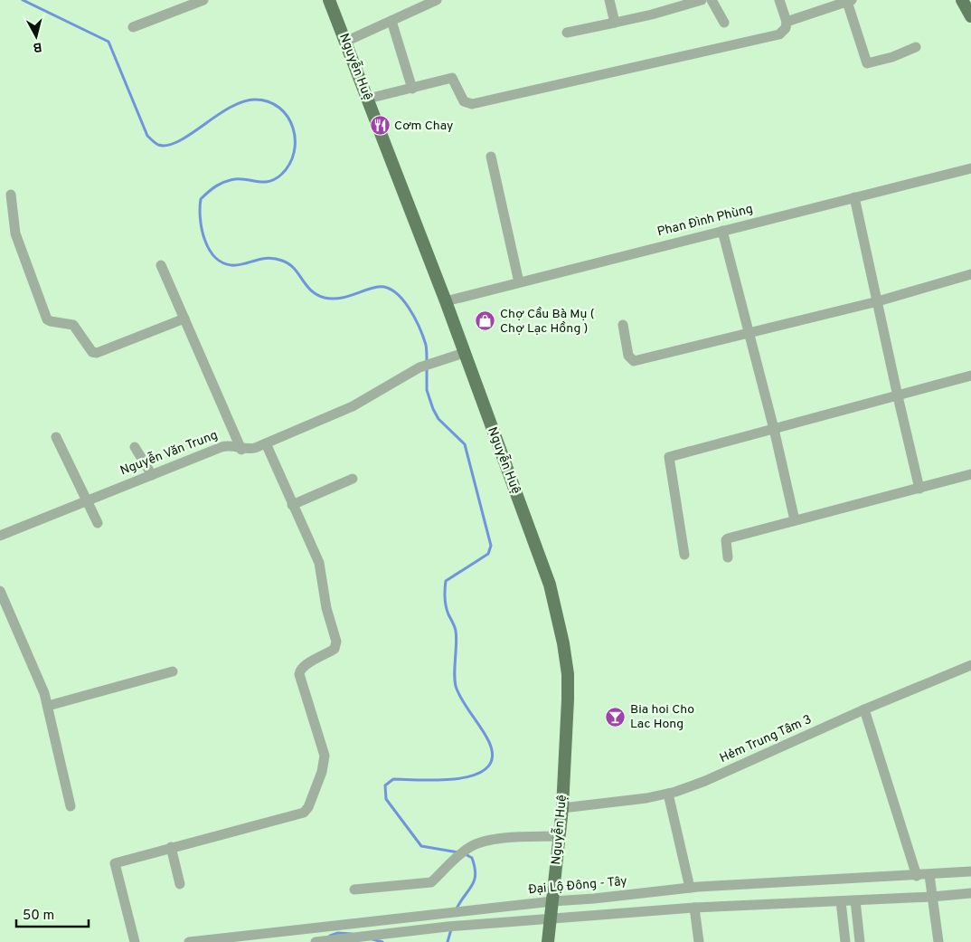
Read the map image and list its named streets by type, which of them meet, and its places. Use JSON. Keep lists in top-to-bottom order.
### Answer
{
  "streets": {
    "main road": ["Nguyễn Huệ"],
    "street": [
      "Phan Đình Phùng",
      "Nguyễn Văn Trung",
      "Hẻm Trung Tâm 3",
      "Đại Lộ Đông - Tây"
    ]
  },
  "crossings": [
    ["Nguyễn Huệ", "Phan Đình Phùng"],
    ["Nguyễn Huệ", "Nguyễn Văn Trung"],
    ["Nguyễn Huệ", "Hẻm Trung Tâm 3"],
    ["Nguyễn Huệ", "Đại Lộ Đông - Tây"]
  ],
  "places": {
    "restaurant": ["Cơm Chay"],
    "shop": ["Chợ Cầu Bà Mụ ( Chợ Lạc Hồng )"],
    "bar": ["Bia hoi Cho Lac Hong"]
  },
  "scale_bar": "50 m",
  "north": "bottom"
}
